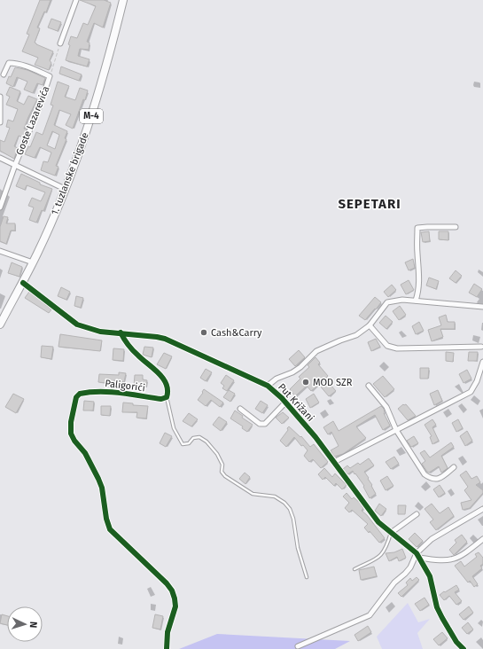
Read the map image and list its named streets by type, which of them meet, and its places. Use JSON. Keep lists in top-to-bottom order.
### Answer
{
  "streets": {
    "main road": ["M-4", "1. tuzlanske brigade"],
    "street": ["Goste Lazarevića", "Paligorići", "Put Križani"]
  },
  "crossings": [
    ["M-4", "1. tuzlanske brigade"],
    ["M-4", "Put Križani"]
  ],
  "districts": ["SEPETARI"],
  "places": ["Cash&Carry", "MOD SZR"],
  "north": "right"
}
